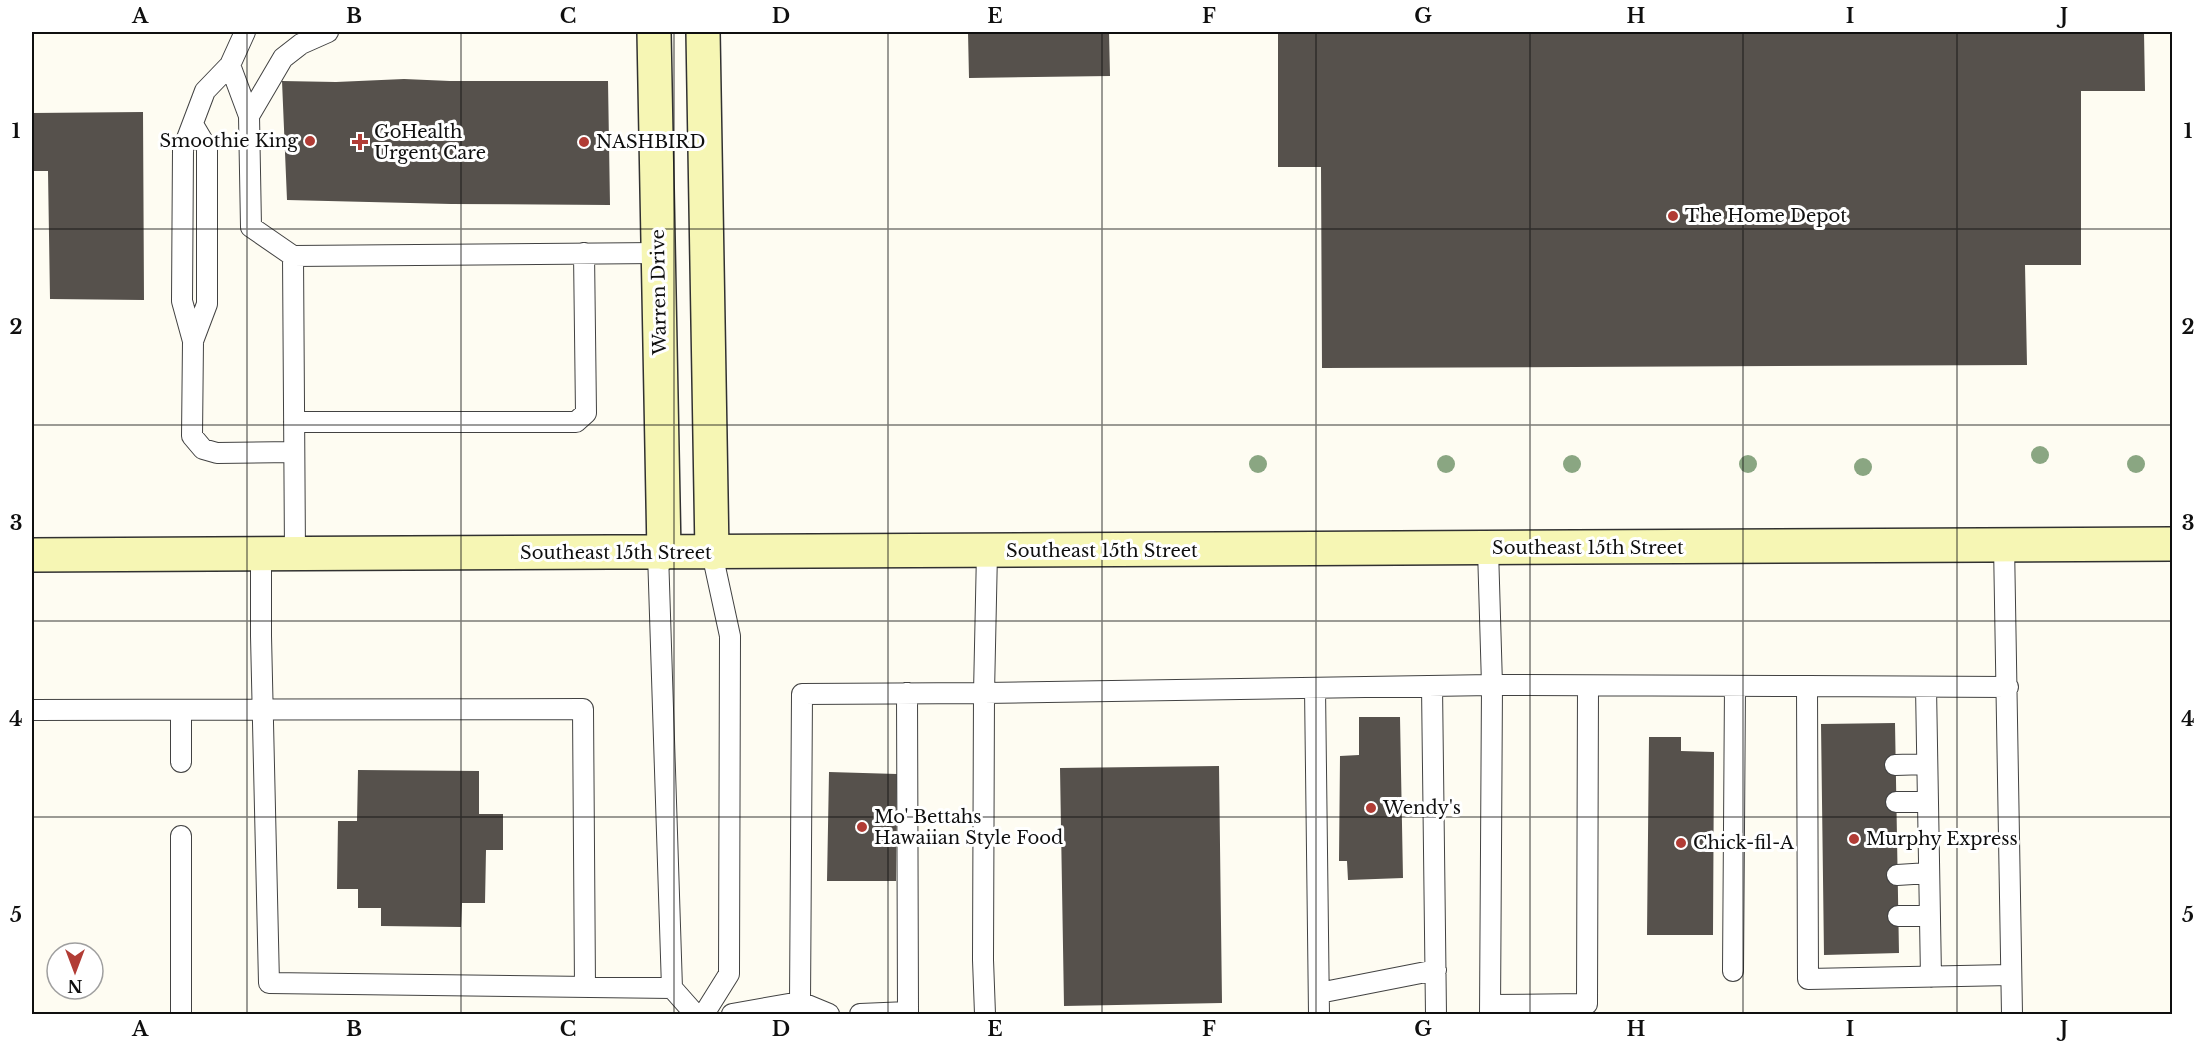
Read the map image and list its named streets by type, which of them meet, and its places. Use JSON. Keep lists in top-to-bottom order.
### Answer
{
  "streets": {
    "main road": ["Warren Drive", "Southeast 15th Street"]
  },
  "crossings": [
    ["Warren Drive", "Southeast 15th Street"]
  ],
  "places": {
    "other": [
      "Smoothie King",
      "NASHBIRD",
      "The Home Depot",
      "Wendy's",
      "Mo' Bettahs Hawaiian Style Food",
      "Murphy Express",
      "Chick-fil-A"
    ],
    "health": ["GoHealth Urgent Care"]
  },
  "north": "bottom",
  "grid": {
    "columns": [
      "A",
      "B",
      "C",
      "D",
      "E",
      "F",
      "G",
      "H",
      "I",
      "J"
    ],
    "rows": [
      "1",
      "2",
      "3",
      "4",
      "5"
    ]
  }
}
